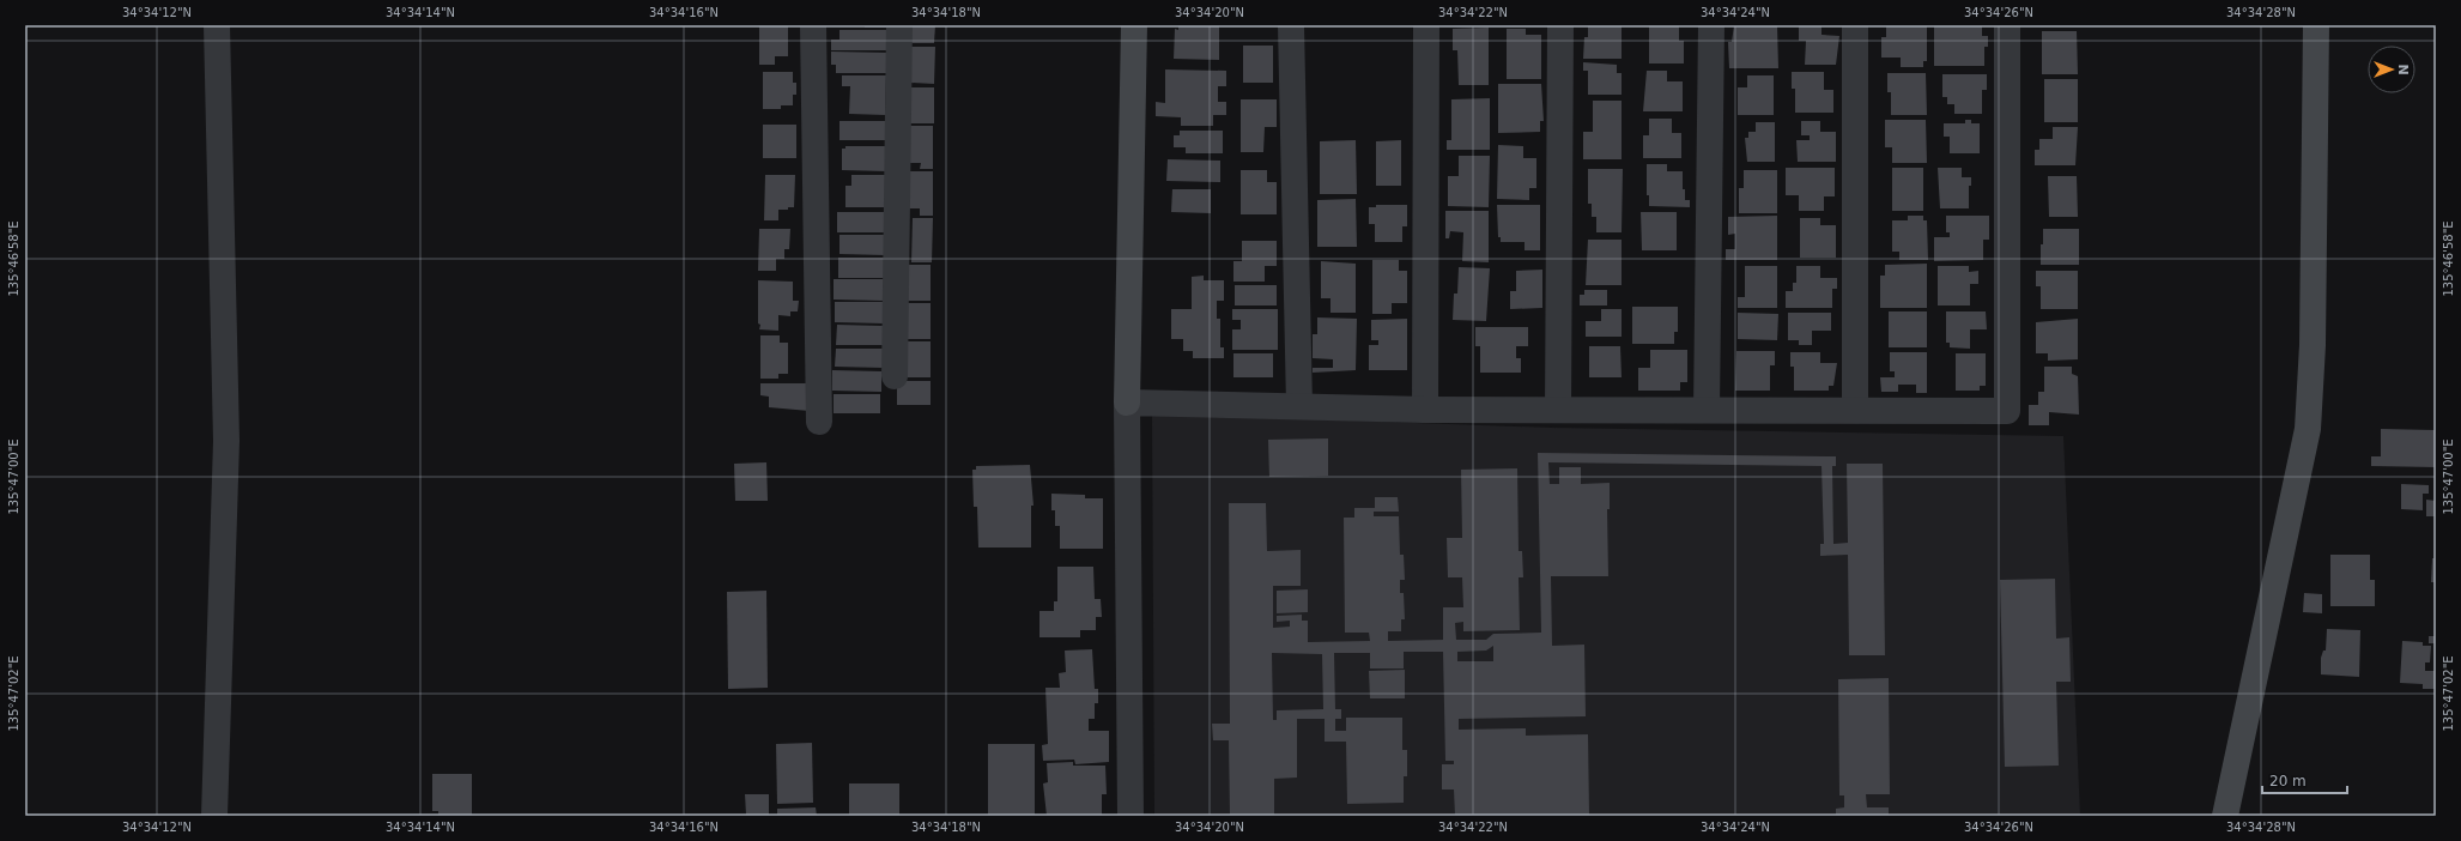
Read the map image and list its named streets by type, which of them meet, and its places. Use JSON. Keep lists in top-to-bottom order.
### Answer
{
  "scale_bar": "20 m",
  "north": "right",
  "coordinates": [
    "34°34'12\"N",
    "34°34'14\"N",
    "34°34'16\"N",
    "34°34'18\"N",
    "34°34'20\"N",
    "34°34'22\"N",
    "34°34'24\"N",
    "34°34'26\"N",
    "34°34'28\"N",
    "135°46'58\"E",
    "135°47'00\"E",
    "135°47'02\"E"
  ]
}
